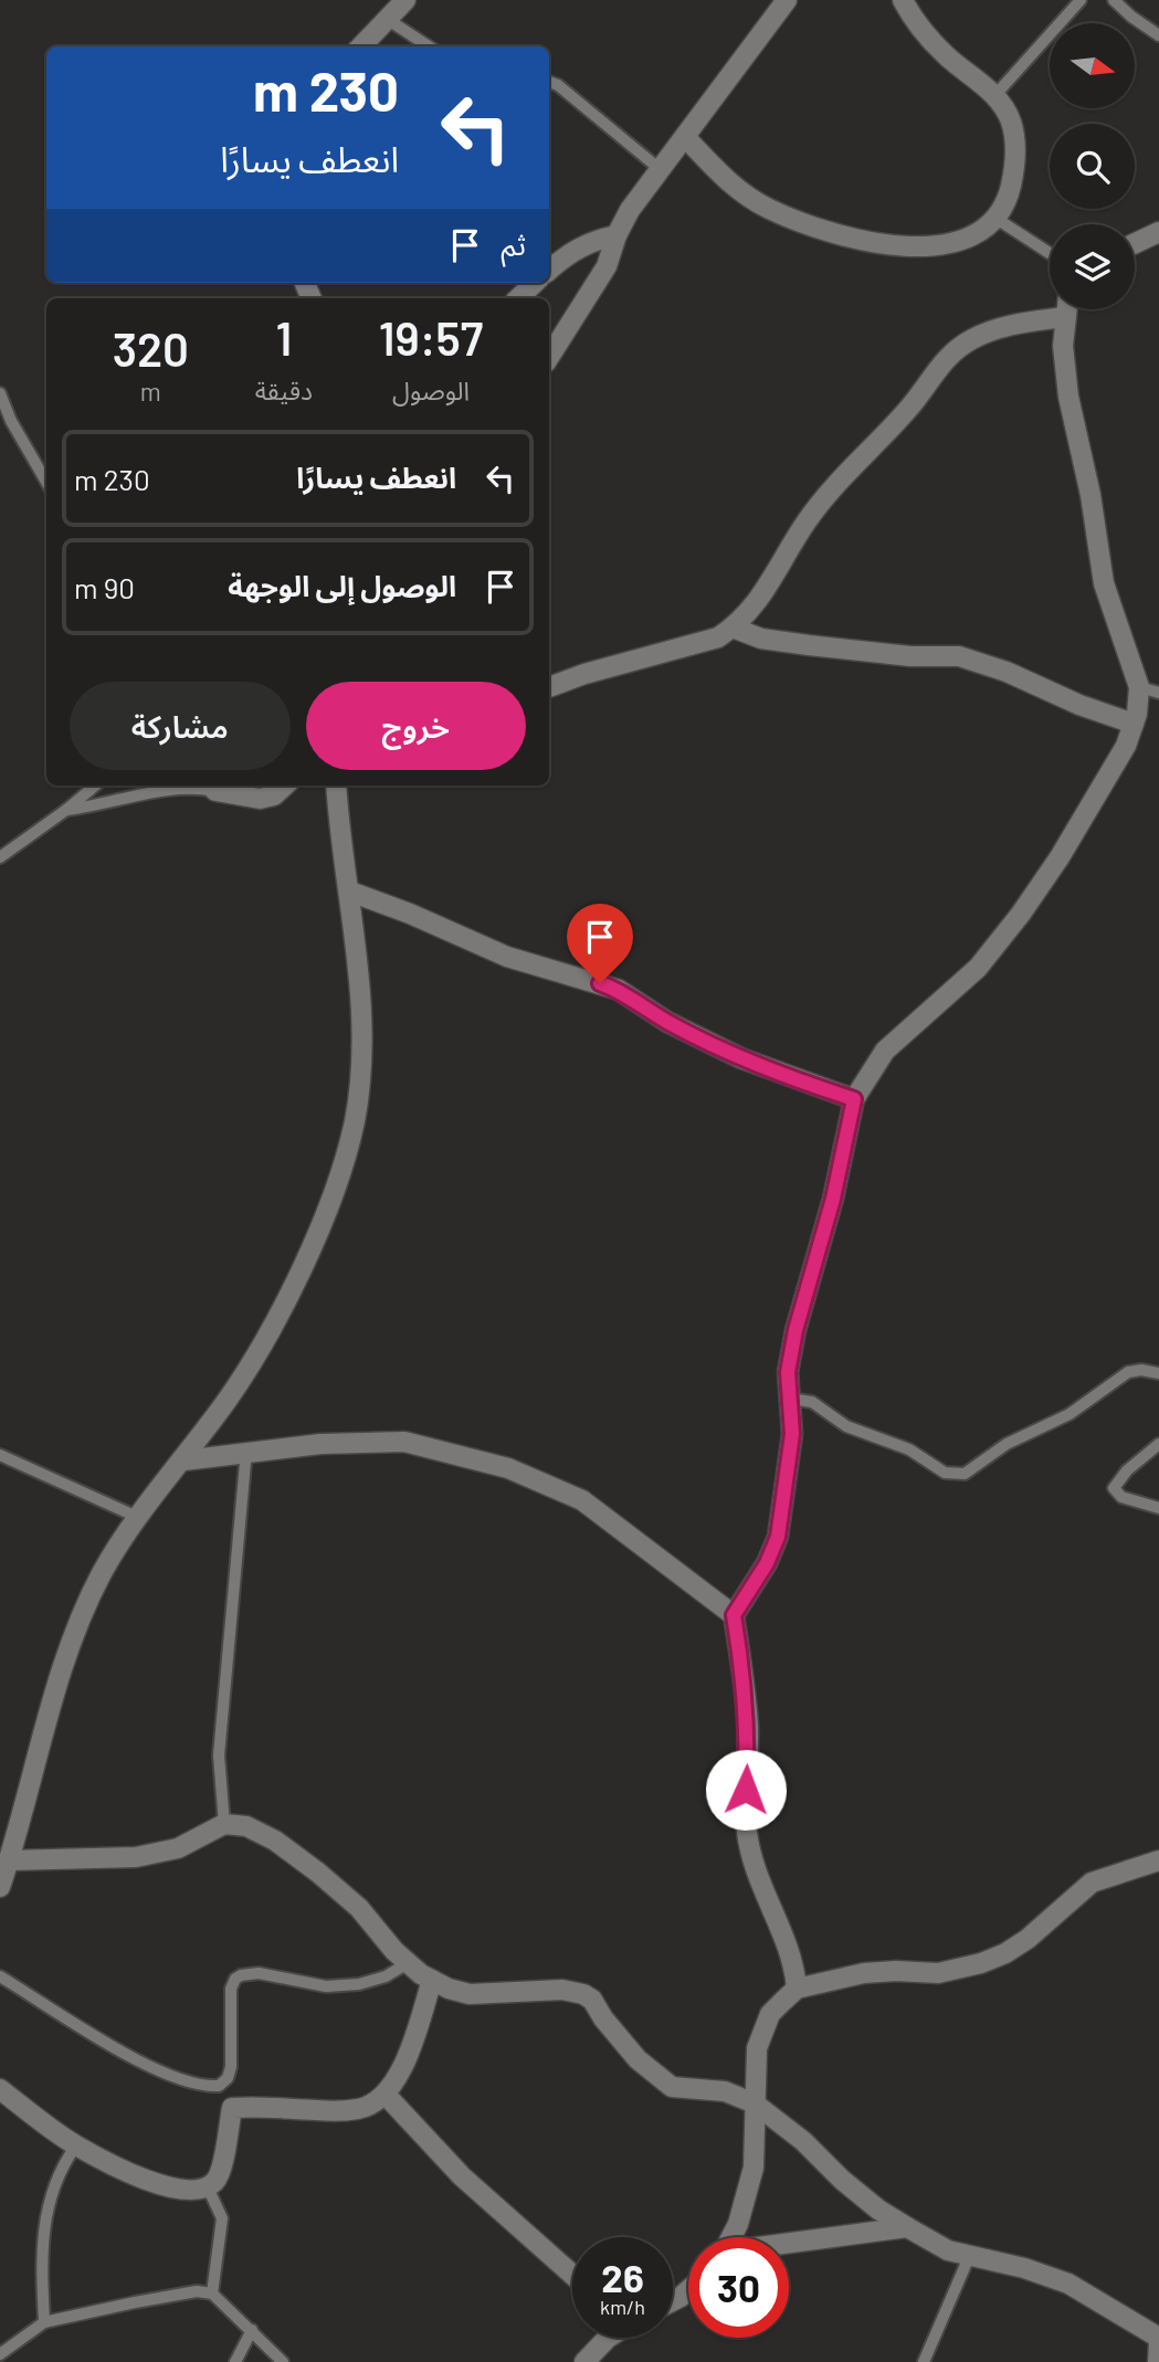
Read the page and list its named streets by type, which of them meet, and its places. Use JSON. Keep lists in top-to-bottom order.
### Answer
{
  "north": "right",
  "page": {
    "turn": ["230 m", "انعطف يسارًا"],
    "then": "ثم",
    "eta": [
      "19:57",
      "الوصول",
      "1",
      "دقيقة",
      "320",
      "m"
    ],
    "list": [
      {
        "name": "انعطف يسارًا",
        "value": "230 m"
      },
      {
        "name": "الوصول إلى الوجهة",
        "value": "90 m"
      }
    ],
    "buttons": ["خروج", "مشاركة"],
    "speed": "26 km/h",
    "limit": "30"
  }
}
